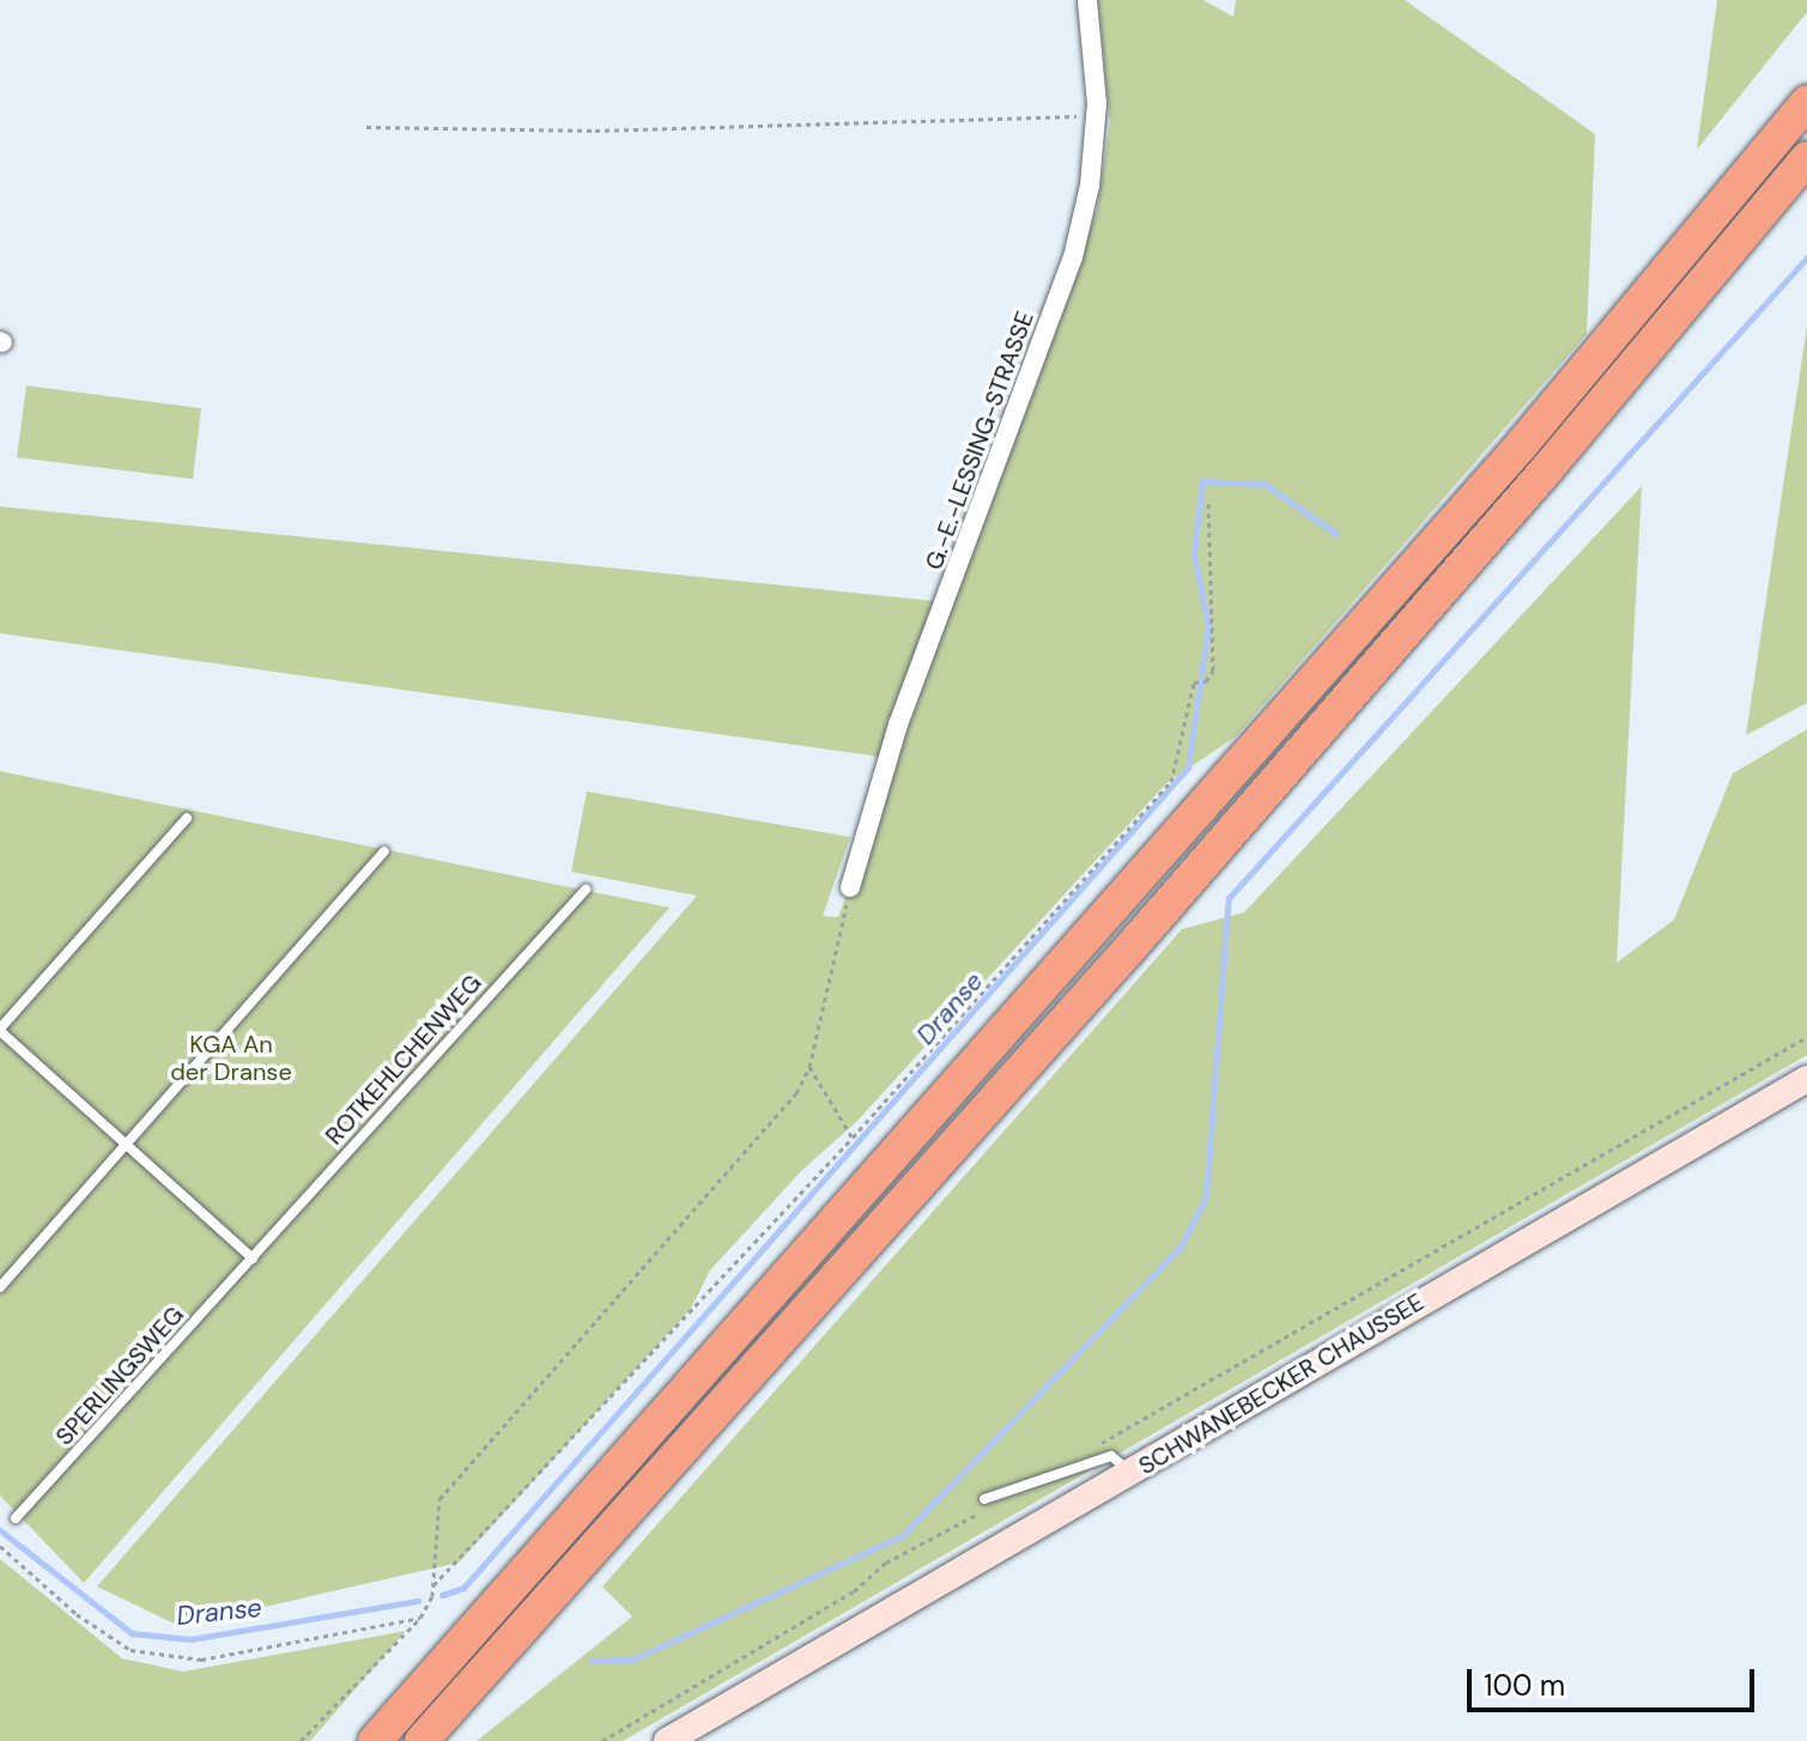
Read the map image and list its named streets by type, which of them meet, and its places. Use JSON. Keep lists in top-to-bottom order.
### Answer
{
  "streets": {
    "main road": ["SCHWANEBECKER CHAUSSEE"],
    "street": ["G.-E.-LESSING-STRASSE"],
    "lane": ["ROTKEHLCHENWEG", "SPERLINGSWEG"]
  },
  "crossings": [
    ["ROTKEHLCHENWEG", "SPERLINGSWEG"]
  ],
  "water": ["Dranse"],
  "parks": ["KGA An der Dranse"],
  "scale_bar": "100 m"
}
